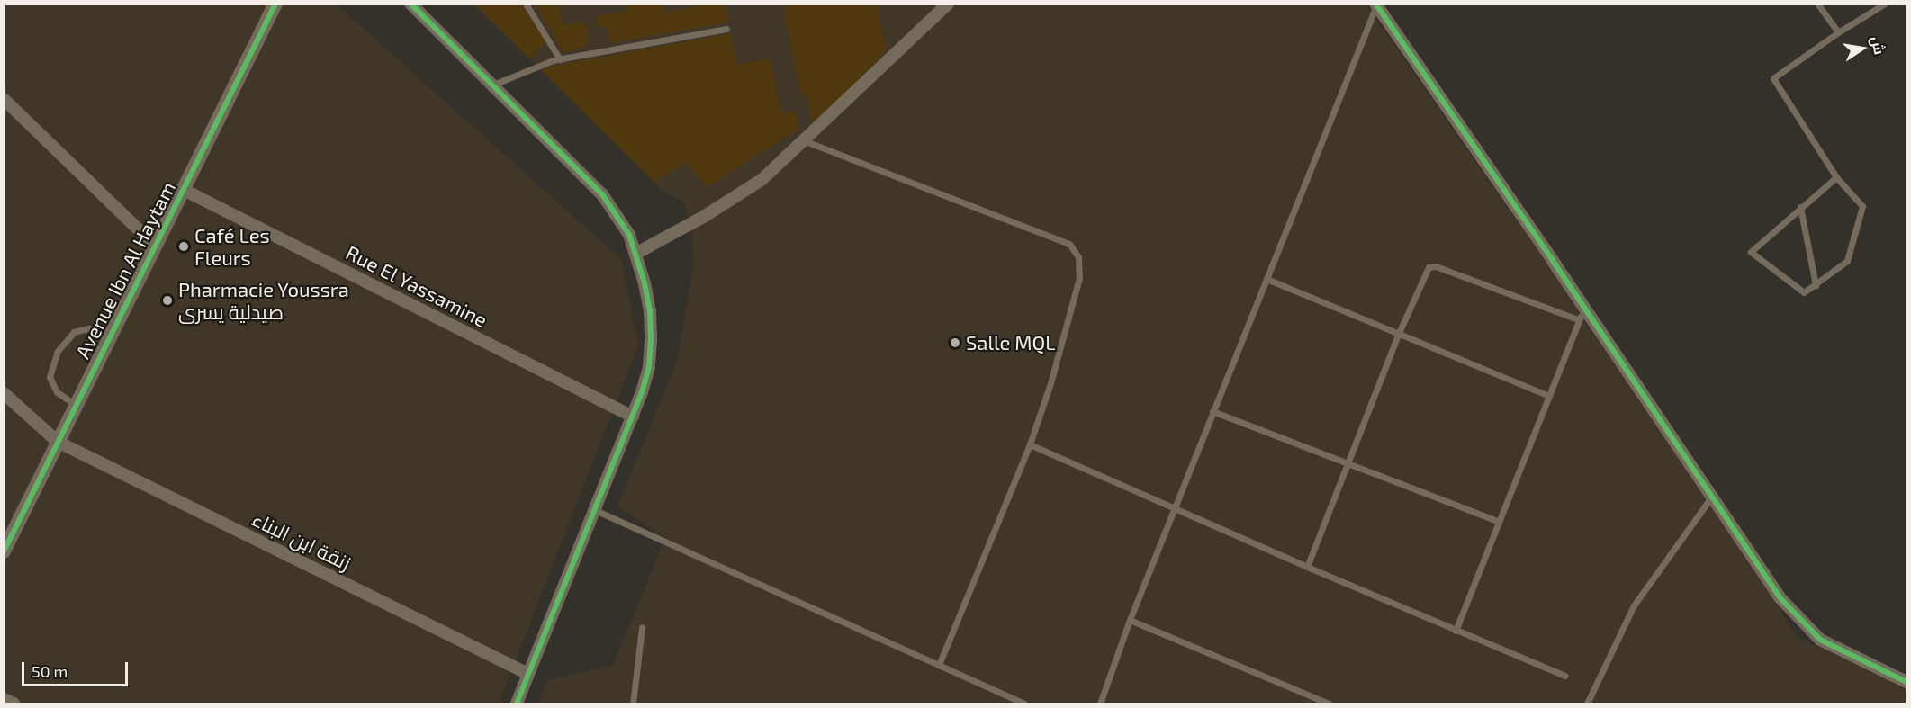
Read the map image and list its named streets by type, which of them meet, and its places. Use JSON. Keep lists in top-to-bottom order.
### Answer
{
  "streets": {
    "street": ["Avenue Ibn Al Haytam", "Rue El Yassamine", "زنقة ابن البناء"]
  },
  "crossings": [
    ["Avenue Ibn Al Haytam", "Rue El Yassamine"],
    ["Avenue Ibn Al Haytam", "زنقة ابن البناء"]
  ],
  "places": ["Café Les Fleurs", "Pharmacie Youssra صيدلية يسرى", "Salle MQL"],
  "scale_bar": "50 m",
  "north": "right"
}
